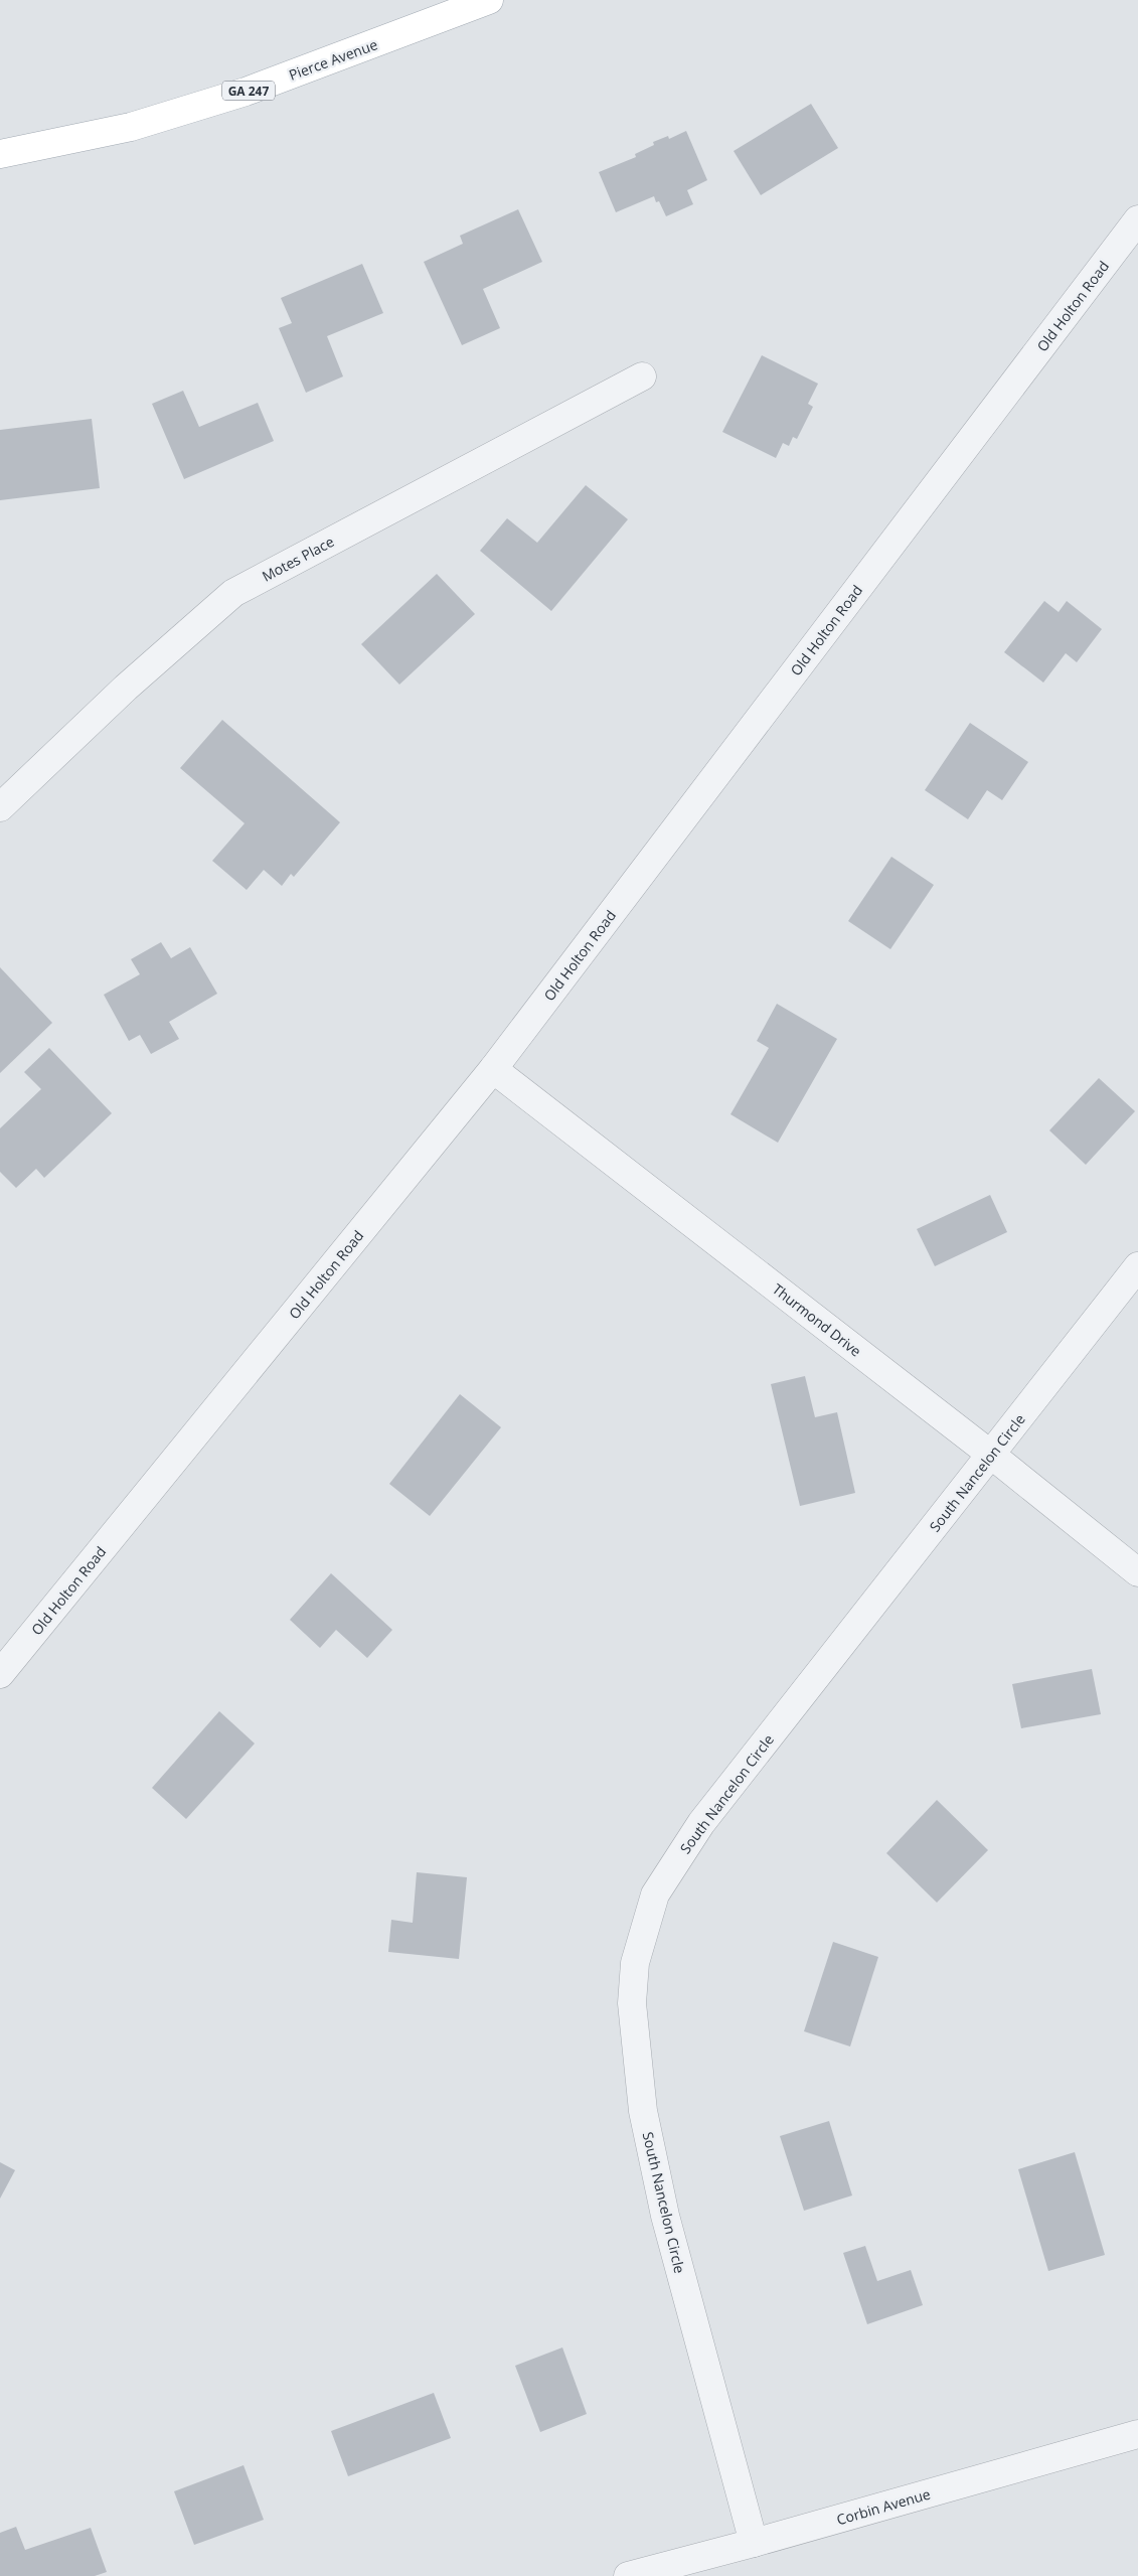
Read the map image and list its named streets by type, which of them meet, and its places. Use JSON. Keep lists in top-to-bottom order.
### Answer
{
  "streets": {
    "main road": ["Pierce Avenue", "GA 247"],
    "street": [
      "Old Holton Road",
      "Motes Place",
      "Thurmond Drive",
      "South Nancelon Circle",
      "Corbin Avenue"
    ]
  },
  "crossings": [
    ["Old Holton Road", "Thurmond Drive"],
    ["Thurmond Drive", "South Nancelon Circle"],
    ["South Nancelon Circle", "Corbin Avenue"]
  ]
}
